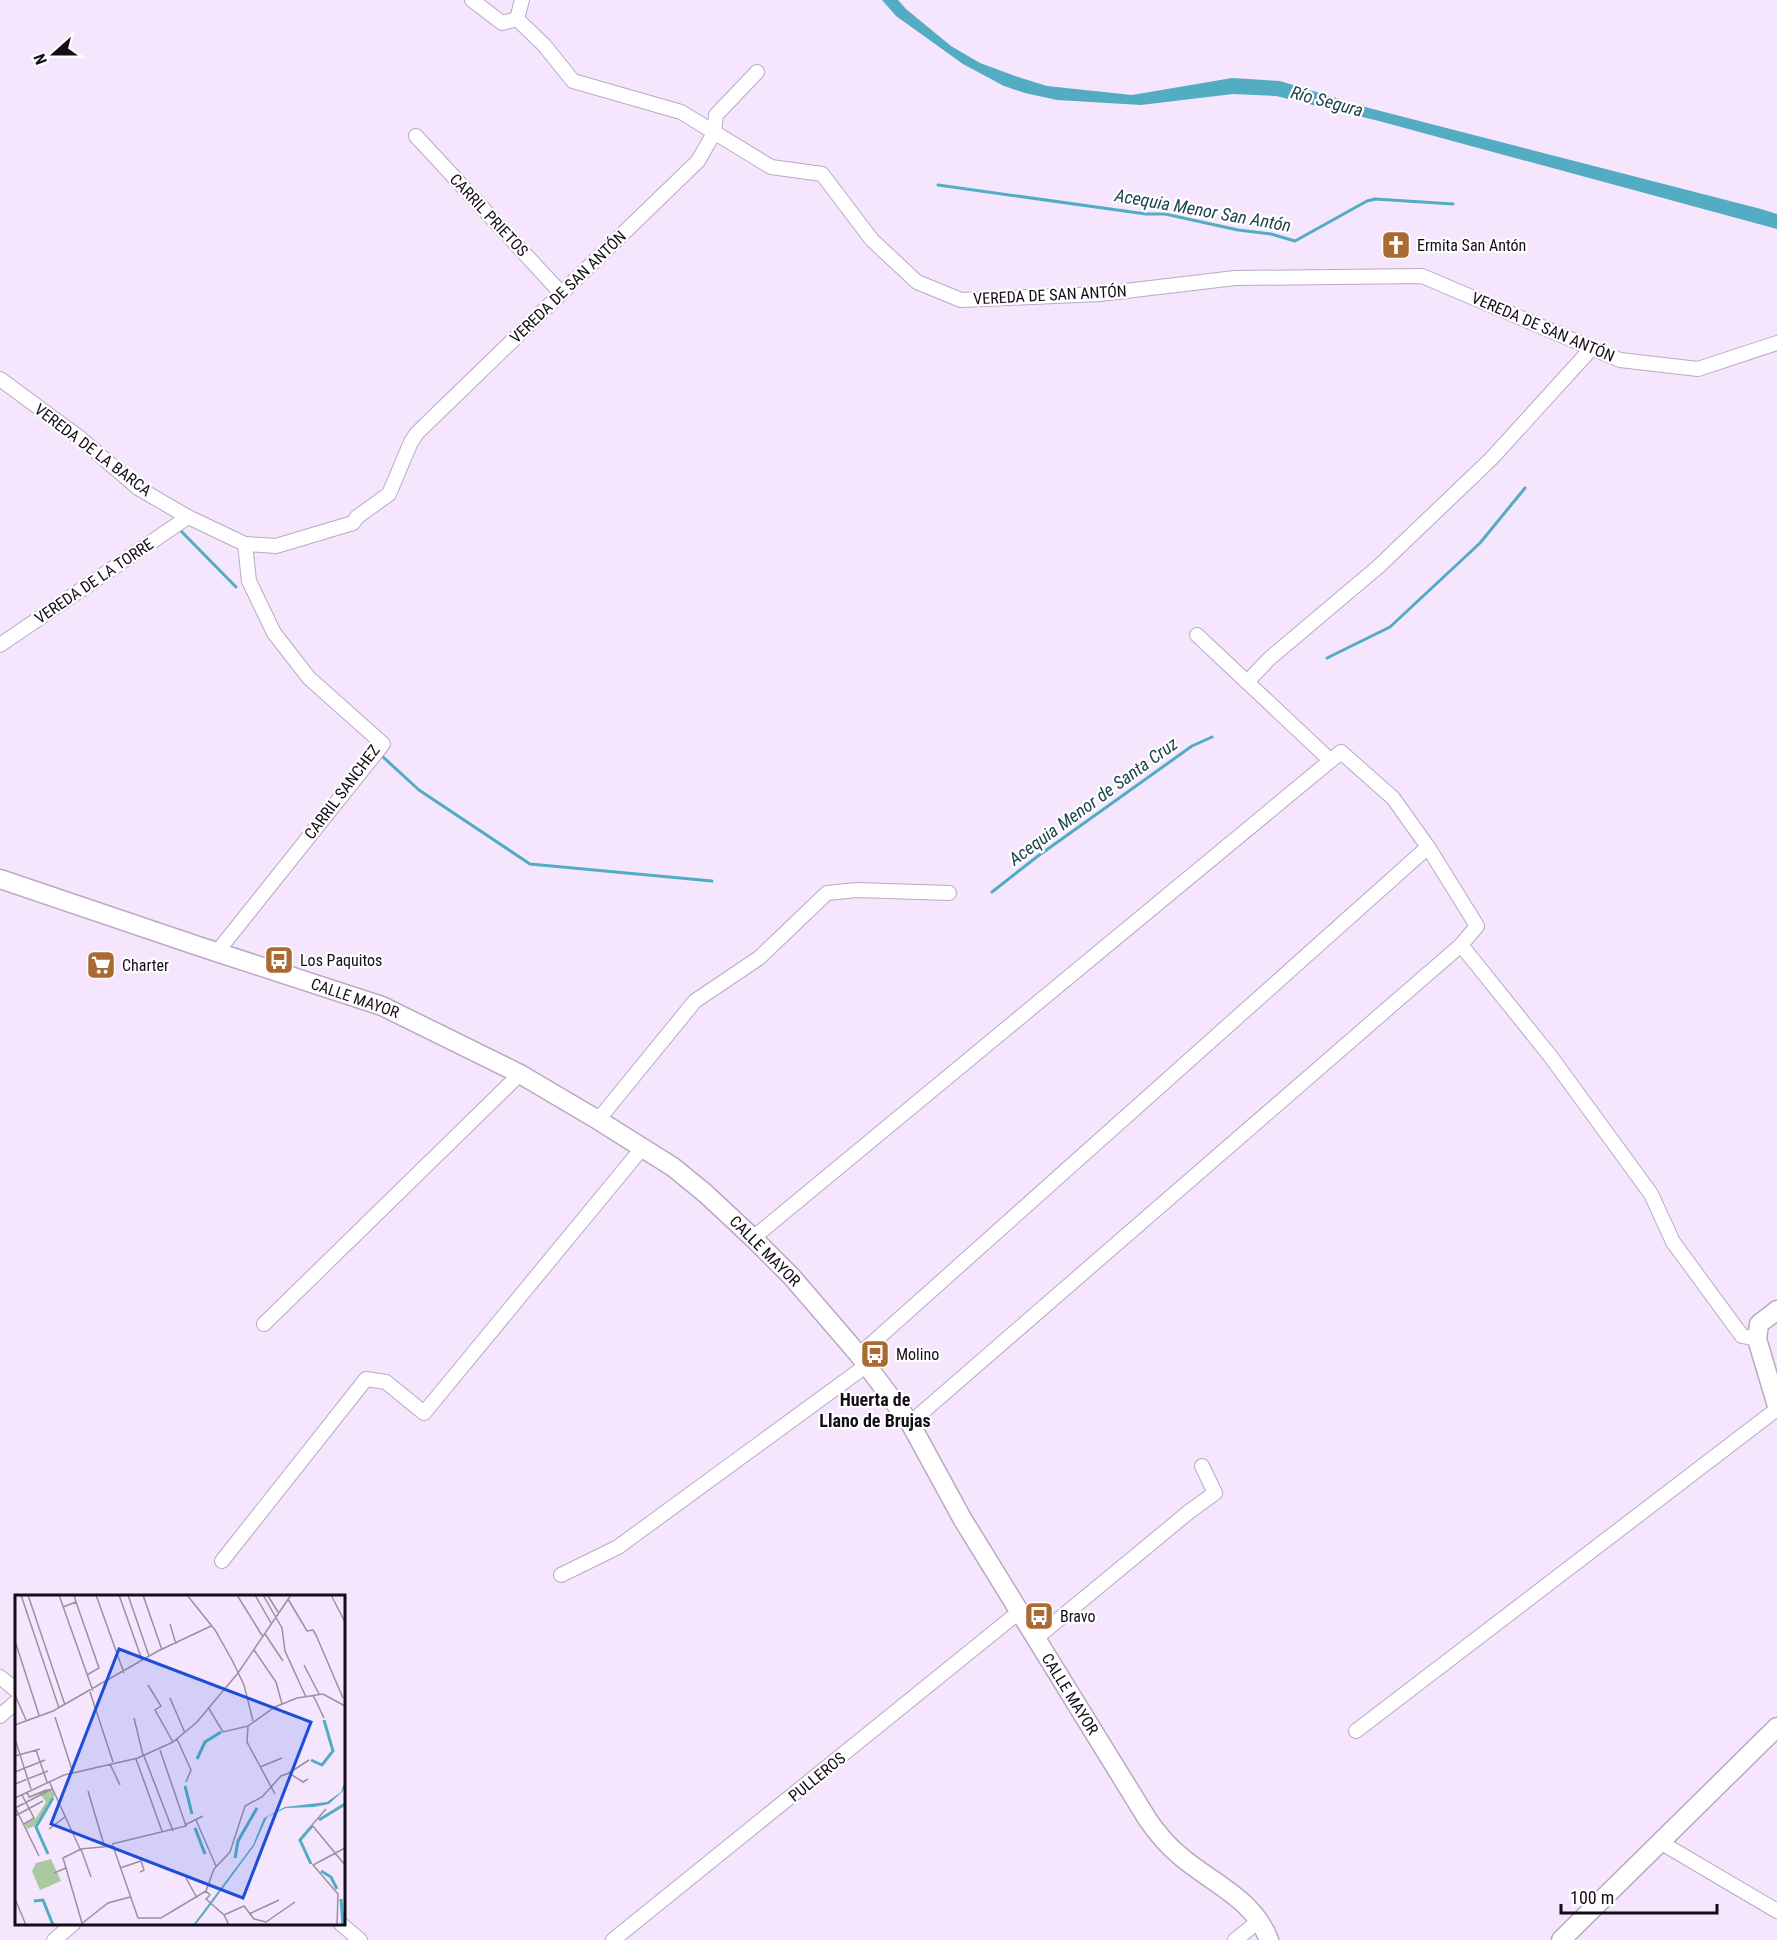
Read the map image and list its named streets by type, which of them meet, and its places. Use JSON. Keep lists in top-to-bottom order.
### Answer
{
  "streets": {
    "main road": ["CALLE MAYOR"],
    "street": [
      "CARRIL PRIETOS",
      "VEREDA DE SAN ANTÓN",
      "VEREDA DE LA BARCA",
      "VEREDA DE LA TORRE",
      "CARRIL SANCHEZ",
      "PULLEROS"
    ]
  },
  "crossings": [
    ["CARRIL PRIETOS", "VEREDA DE SAN ANTÓN"],
    ["VEREDA DE SAN ANTÓN", "VEREDA DE LA BARCA"],
    ["VEREDA DE SAN ANTÓN", "VEREDA DE LA TORRE"],
    ["VEREDA DE SAN ANTÓN", "CARRIL SANCHEZ"],
    ["VEREDA DE LA BARCA", "VEREDA DE LA TORRE"],
    ["CARRIL SANCHEZ", "CALLE MAYOR"],
    ["CALLE MAYOR", "PULLEROS"]
  ],
  "districts": ["Huerta de Llano de Brujas"],
  "water": ["Río Segura", "Acequia Menor San Antón", "Acequia Menor de Santa Cruz"],
  "places": {
    "church": ["Ermita San Antón"],
    "bus stop": ["Los Paquitos", "Molino", "Bravo"],
    "supermarket": ["Charter"]
  },
  "scale_bar": "100 m",
  "north": "left"
}
